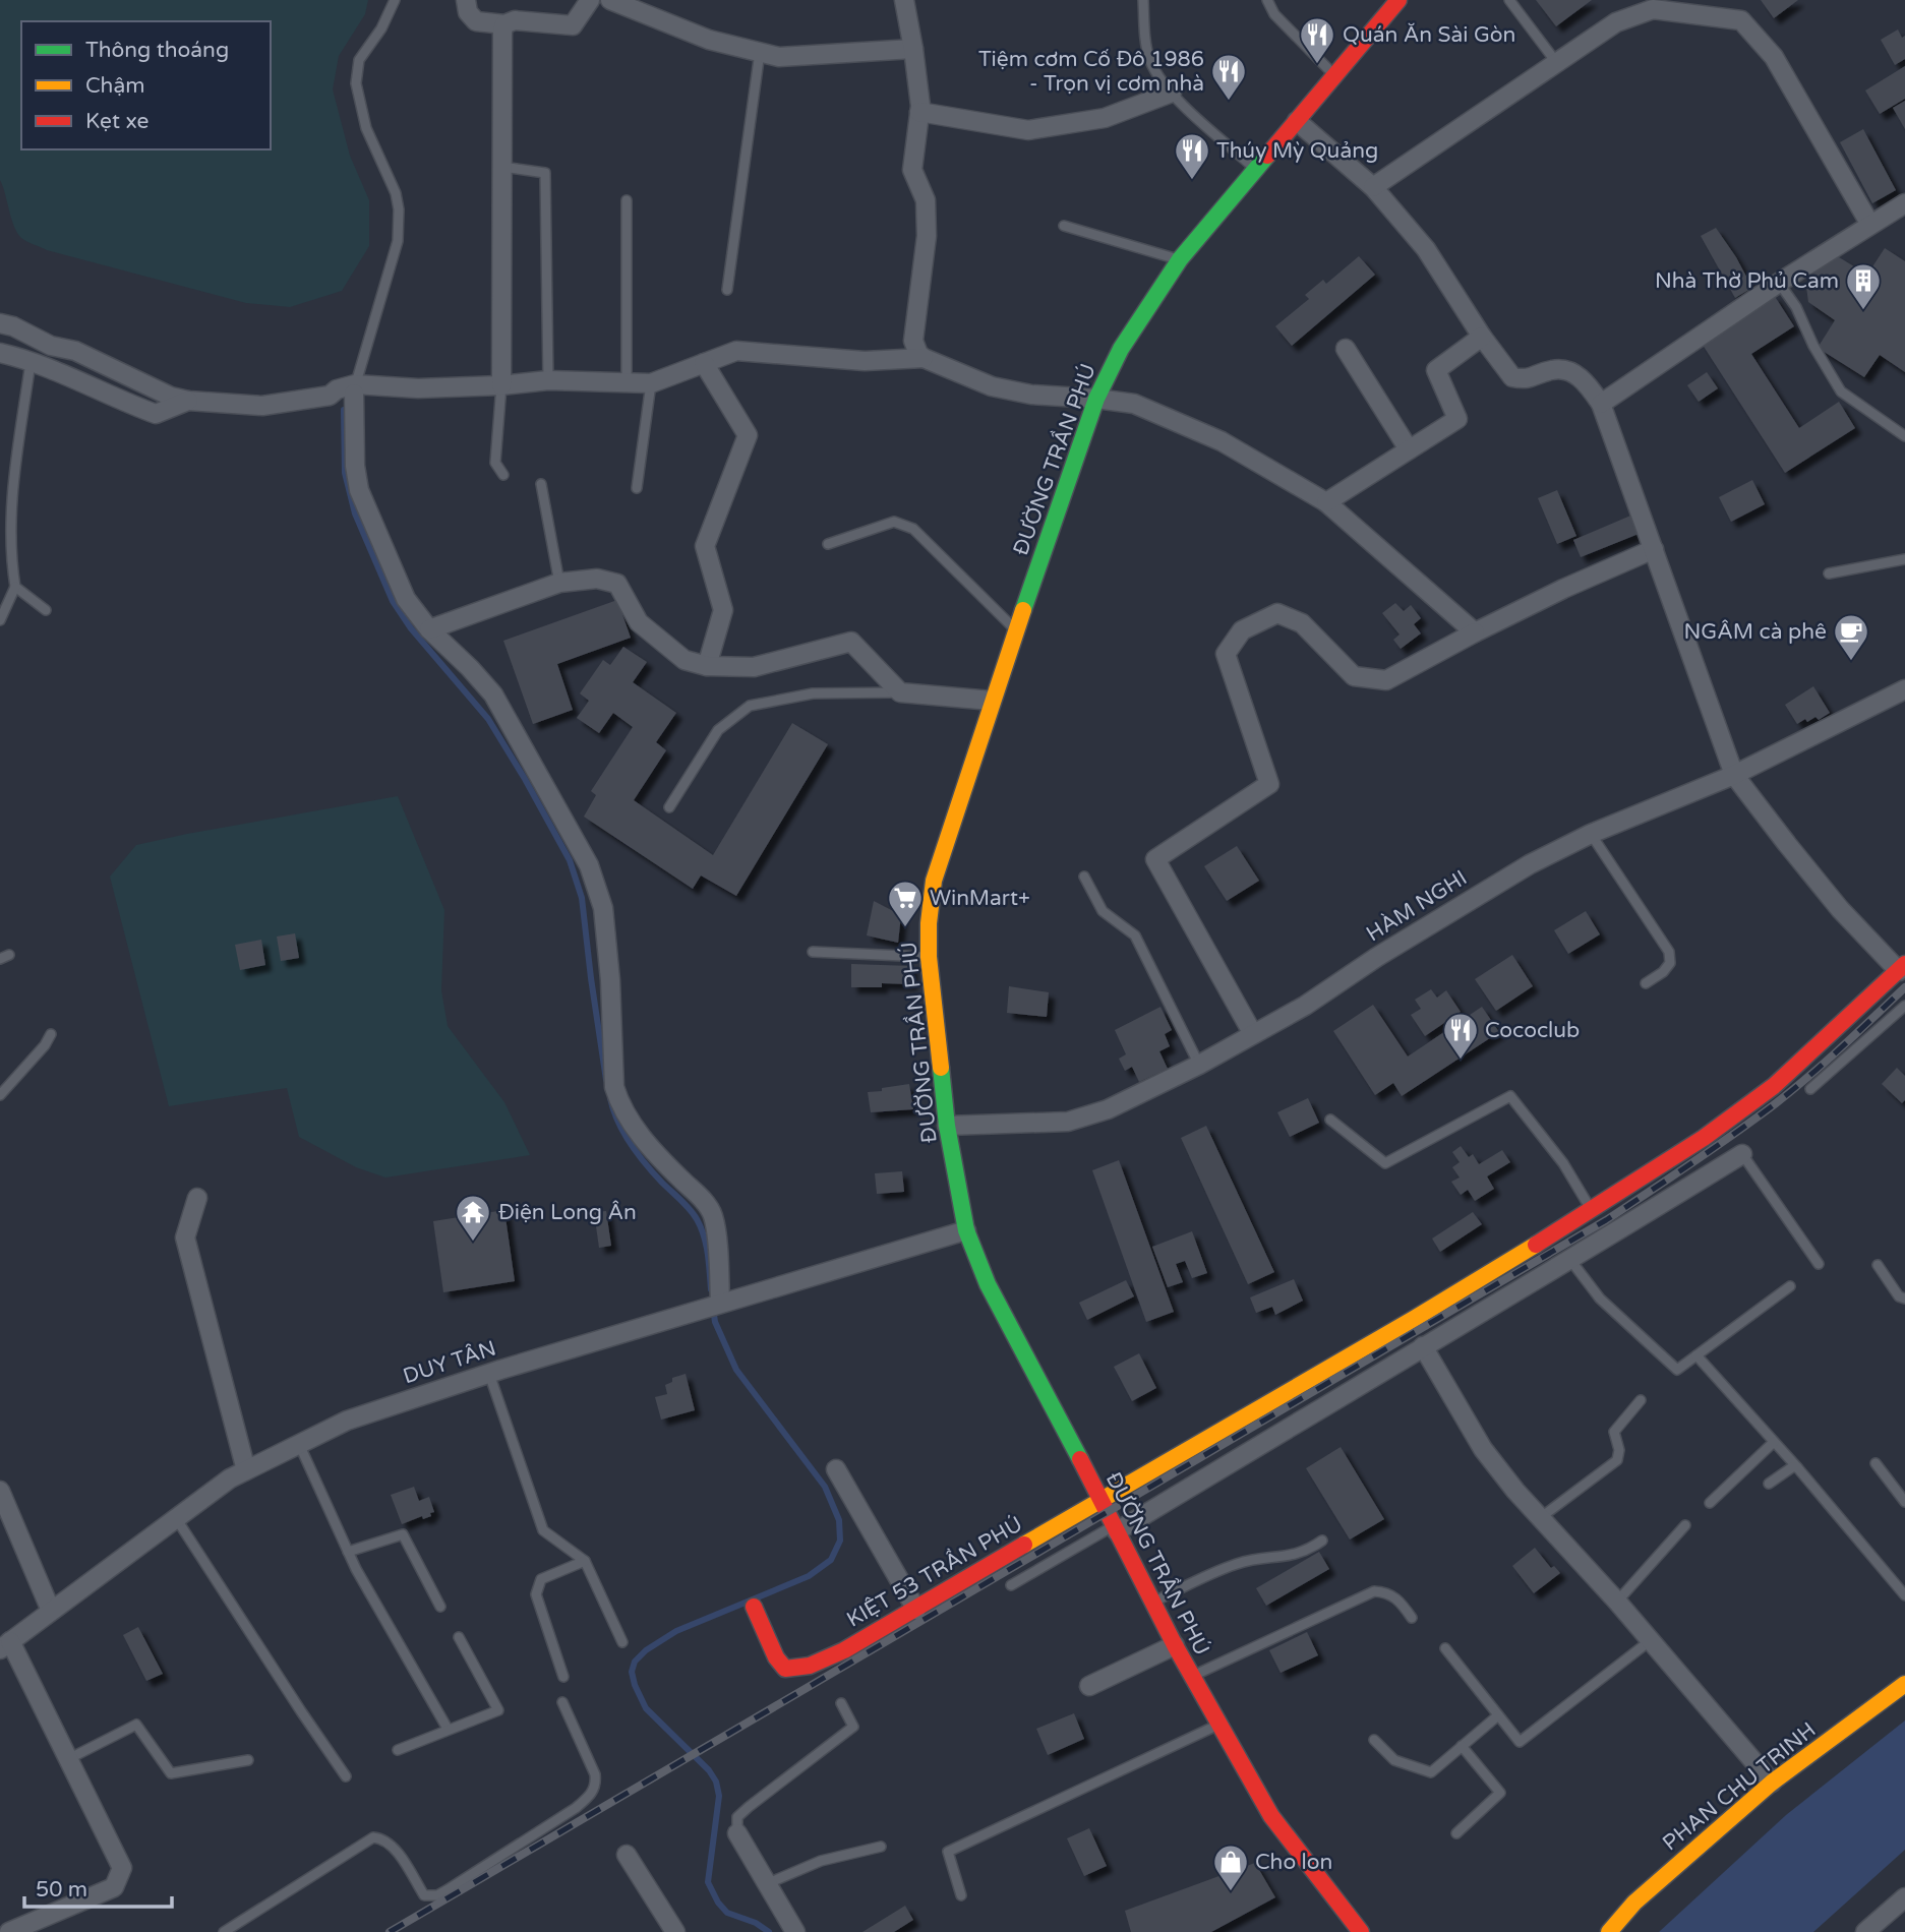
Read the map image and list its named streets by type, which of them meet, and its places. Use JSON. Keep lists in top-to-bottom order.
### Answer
{
  "streets": {
    "street": [
      "ĐƯỜNG TRẦN PHÚ",
      "HÀM NGHI",
      "DUY TÂN",
      "KIỆT 53 TRẦN PHÚ",
      "PHAN CHU TRINH"
    ]
  },
  "crossings": [
    ["ĐƯỜNG TRẦN PHÚ", "HÀM NGHI"],
    ["ĐƯỜNG TRẦN PHÚ", "DUY TÂN"],
    ["ĐƯỜNG TRẦN PHÚ", "KIỆT 53 TRẦN PHÚ"]
  ],
  "places": {
    "restaurant": [
      "Quán Ăn Sài Gòn",
      "Tiệm cơm Cố Đô 1986 - Trọn vị cơm nhà",
      "Thúy Mỳ Quảng",
      "Cococlub"
    ],
    "building": ["Nhà Thờ Phủ Cam"],
    "cafe": ["NGÂM cà phê"],
    "supermarket": ["WinMart+"],
    "temple": ["Điện Long Ân"],
    "shop": ["Cho lon"]
  },
  "legend": ["Thông thoáng", "Chậm", "Kẹt xe"],
  "scale_bar": "50 m"
}
